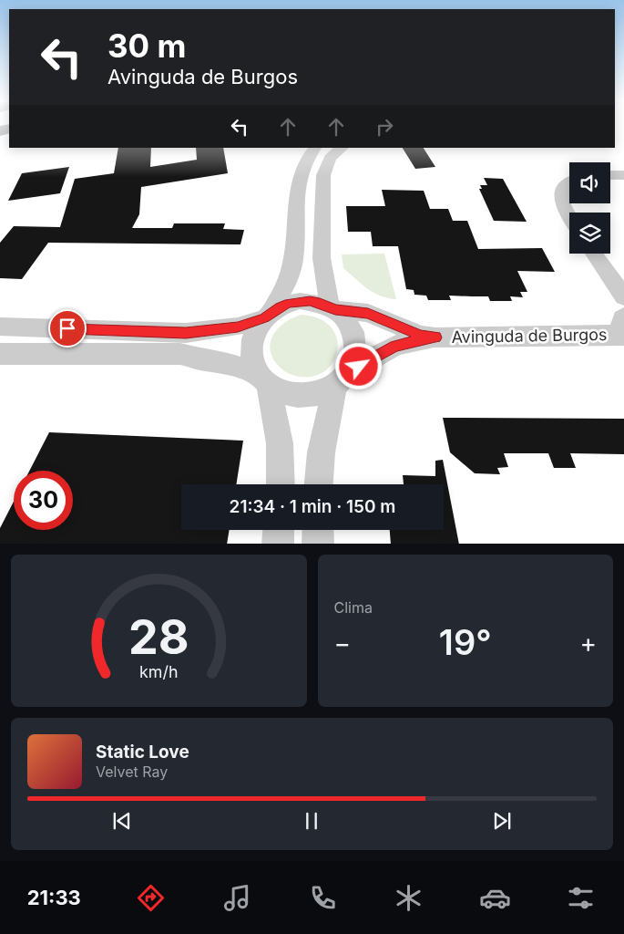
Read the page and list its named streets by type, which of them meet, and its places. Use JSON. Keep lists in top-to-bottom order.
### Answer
{
  "streets": {
    "street": ["Avinguda de Burgos"]
  },
  "page": {
    "turn": ["30 m", "Avinguda de Burgos"],
    "limit": "30",
    "trip": "21:34 · 1 min · 150 m",
    "tile": "Clima",
    "heat": ["−", "19°", "+"],
    "song": ["Static Love", "Velvet Ray"],
    "tabs": "21:33",
    "gauge": ["28", "km/h"]
  }
}
